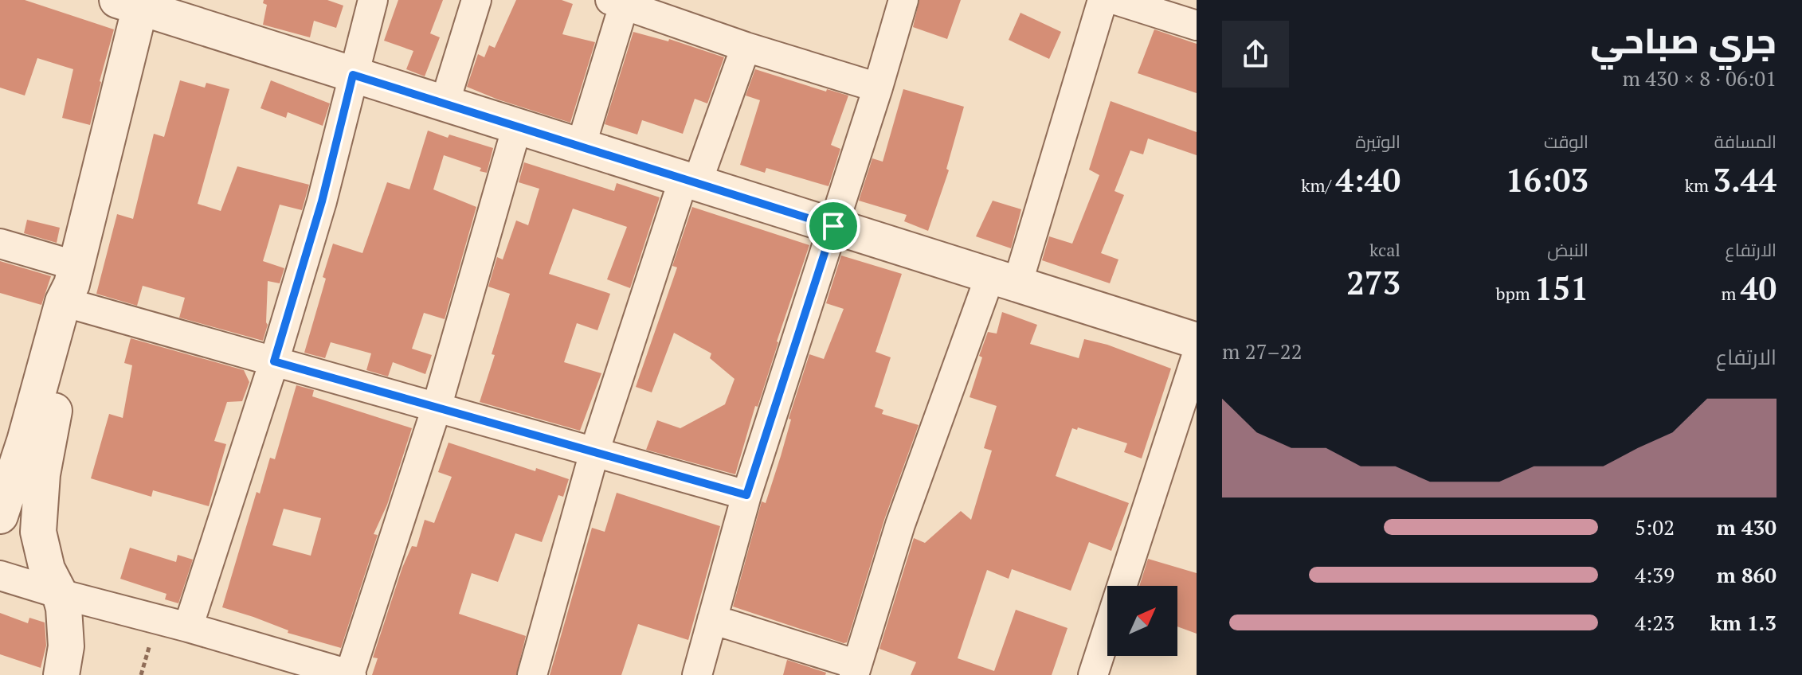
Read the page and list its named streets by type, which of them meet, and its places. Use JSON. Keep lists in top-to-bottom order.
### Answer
{
  "north": "top right",
  "page": {
    "heading": ["جري صباحي", "06:01 · 8 × 430 m"],
    "stats": [
      ["المسافة", "3.44 km"],
      ["الوقت", "16:03"],
      ["الوتيرة", "4:40 /km"],
      ["الارتفاع", "40 m"],
      ["النبض", "151 bpm"],
      ["kcal", "273"]
    ],
    "chart": ["الارتفاع", "22–27 m"],
    "list": [
      {
        "name": "430 m",
        "note": "5:02"
      },
      {
        "name": "860 m",
        "note": "4:39"
      },
      {
        "name": "1.3 km",
        "note": "4:23"
      }
    ]
  }
}
